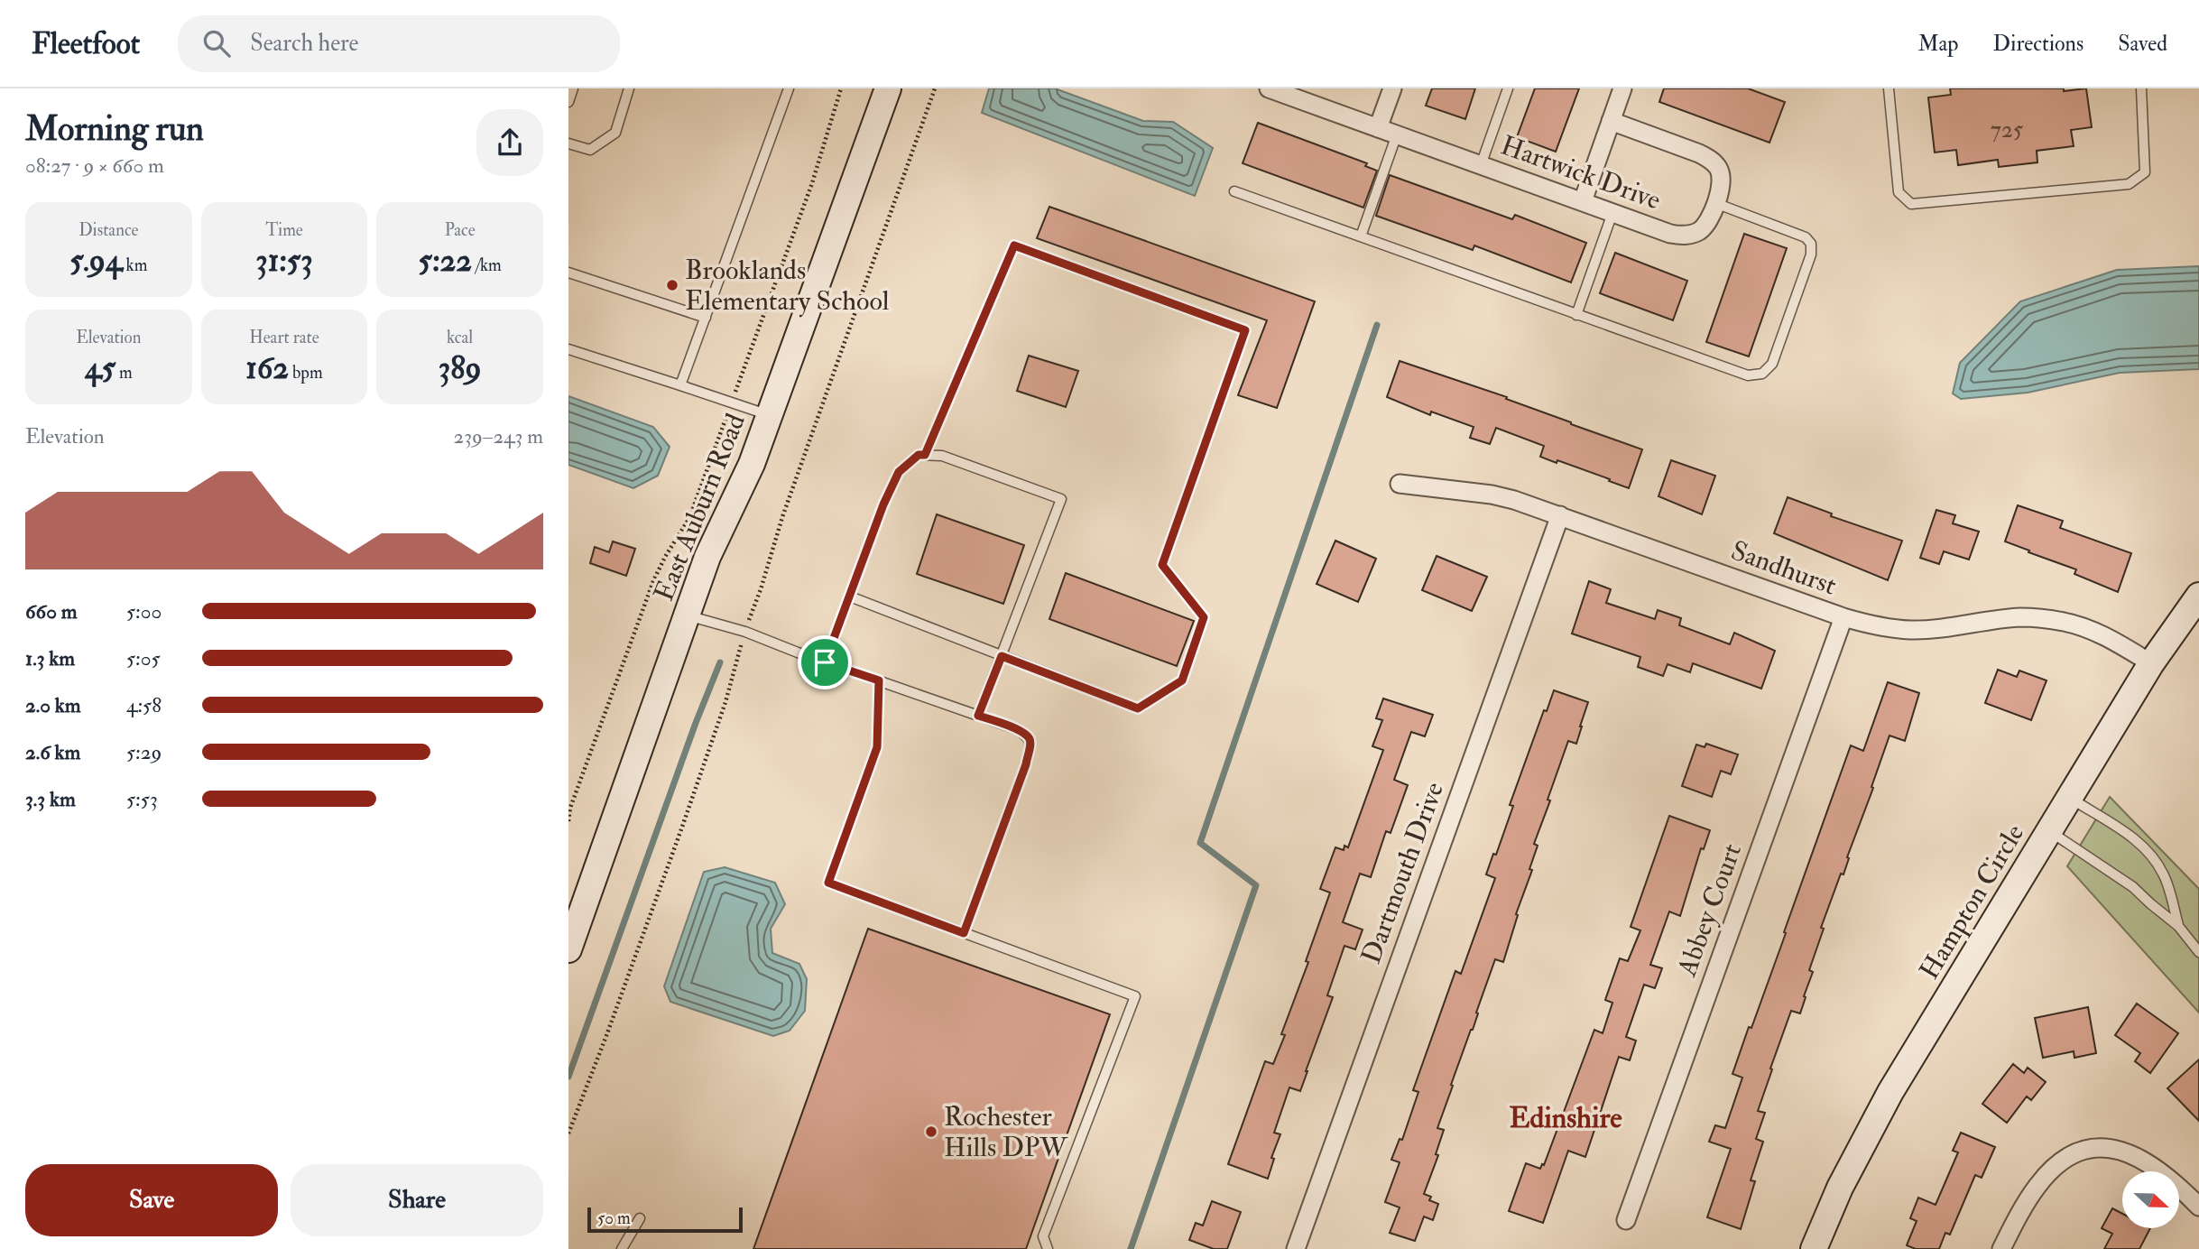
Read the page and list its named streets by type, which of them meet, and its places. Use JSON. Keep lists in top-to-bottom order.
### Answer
{
  "streets": {
    "main road": ["East Auburn Road", "Hampton Circle"],
    "street": [
      "Hartwick Drive",
      "Sandhurst",
      "Dartmouth Drive",
      "Abbey Court"
    ]
  },
  "crossings": [
    ["Sandhurst", "Dartmouth Drive"],
    ["Sandhurst", "Hampton Circle"],
    ["Sandhurst", "Abbey Court"]
  ],
  "districts": ["Edinshire"],
  "places": ["Brooklands Elementary School", "Rochester Hills DPW"],
  "house_numbers": ["725"],
  "scale_bar": "50 m",
  "north": "right",
  "page": {
    "header": "Fleetfoot",
    "search": "Search here",
    "nav": ["Map", "Directions", "Saved"],
    "heading": ["Morning run", "08:27 · 9 × 660 m"],
    "stats": [
      ["Distance", "5.94 km"],
      ["Time", "31:53"],
      ["Pace", "5:22 /km"],
      ["Elevation", "45 m"],
      ["Heart rate", "162 bpm"],
      ["kcal", "389"]
    ],
    "chart": ["Elevation", "239–243 m"],
    "list": [
      {
        "name": "660 m",
        "note": "5:00"
      },
      {
        "name": "1.3 km",
        "note": "5:05"
      },
      {
        "name": "2.0 km",
        "note": "4:58"
      },
      {
        "name": "2.6 km",
        "note": "5:29"
      },
      {
        "name": "3.3 km",
        "note": "5:53"
      }
    ],
    "buttons": ["Save", "Share"],
    "scale": "50 m"
  }
}
